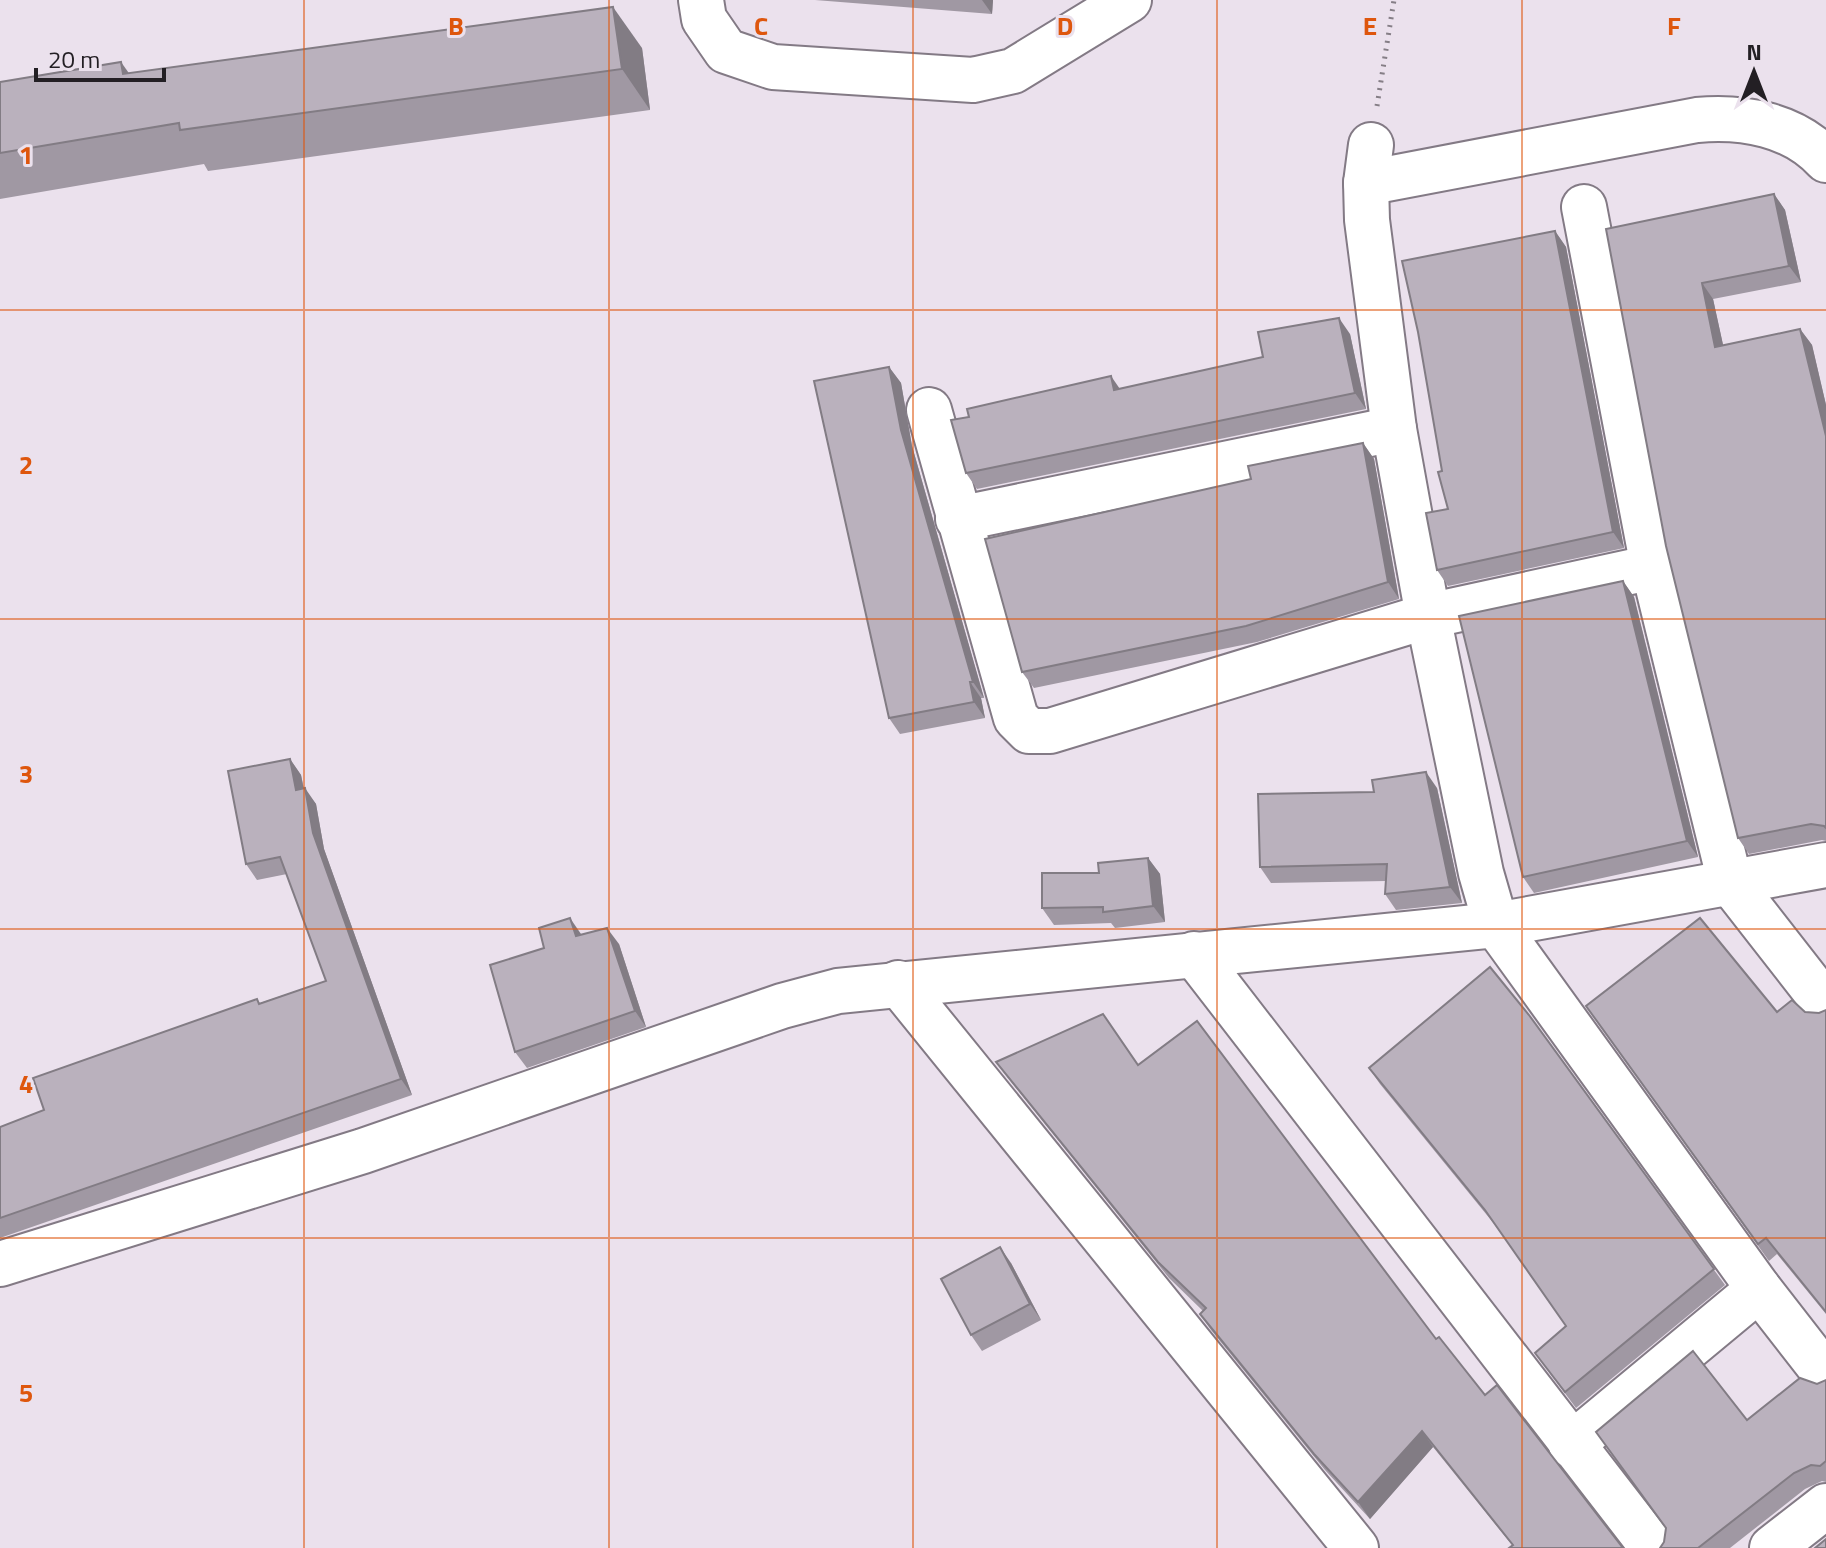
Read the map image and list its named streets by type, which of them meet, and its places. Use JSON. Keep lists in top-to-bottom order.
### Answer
{
  "scale_bar": "20 m",
  "north": "top",
  "grid": {
    "columns": [
      "B",
      "C",
      "D",
      "E",
      "F"
    ],
    "rows": [
      "1",
      "2",
      "3",
      "4",
      "5"
    ]
  }
}
